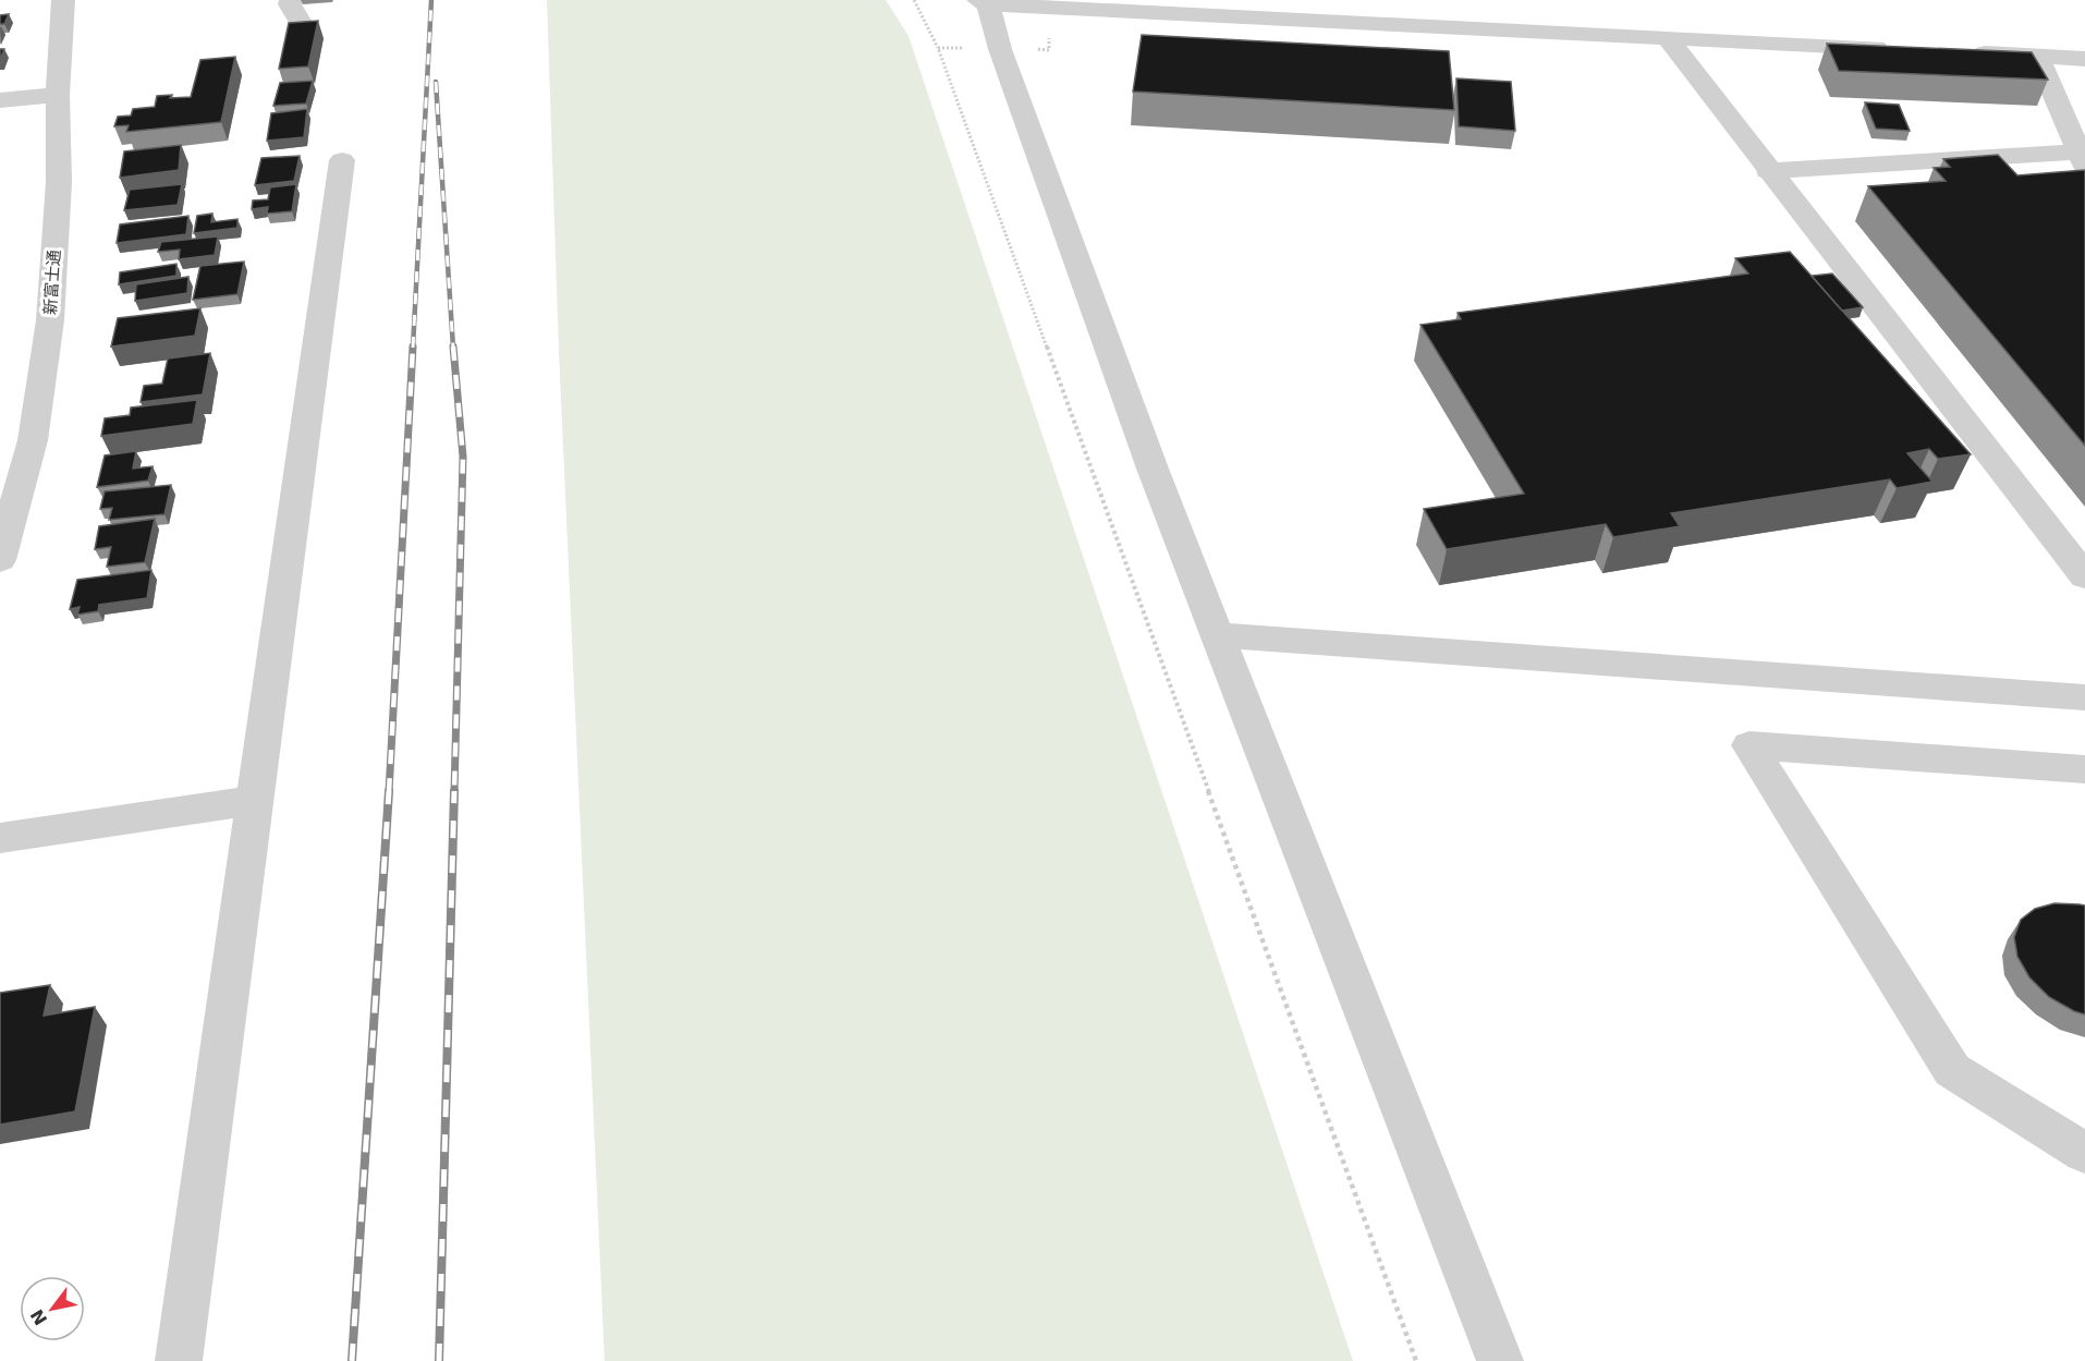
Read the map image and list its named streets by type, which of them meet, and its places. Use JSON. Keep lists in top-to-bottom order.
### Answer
{
  "streets": {
    "street": ["新富士通"]
  },
  "north": "bottom left"
}
